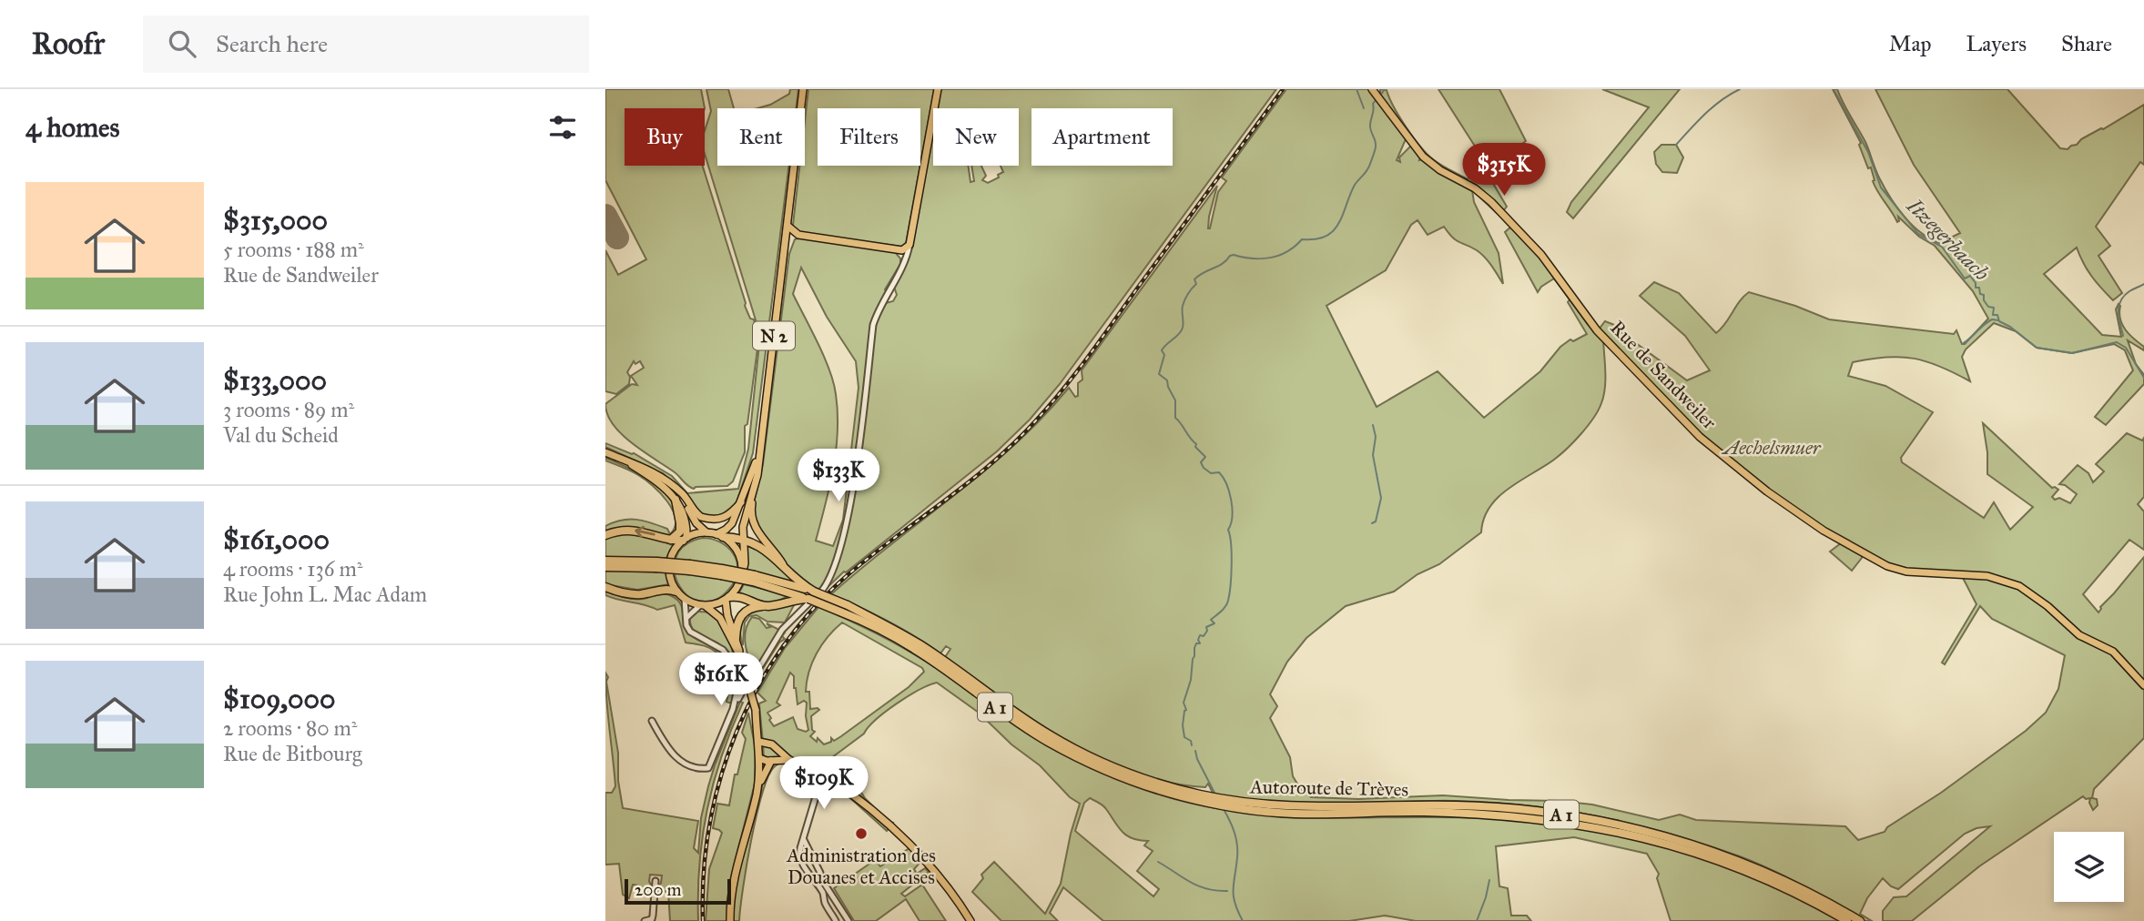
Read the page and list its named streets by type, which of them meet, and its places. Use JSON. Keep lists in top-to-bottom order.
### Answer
{
  "streets": {
    "highway": ["N 2", "A 1", "Autoroute de Trèves"],
    "main road": ["Rue de Sandweiler"]
  },
  "crossings": [
    ["N 2", "Autoroute de Trèves"]
  ],
  "water": ["Itzegerbaach"],
  "parks": ["Aechelsmuer"],
  "places": ["Administration des Douanes et Accises"],
  "scale_bar": "200 m",
  "page": {
    "header": "Roofr",
    "search": "Search here",
    "nav": ["Map", "Layers", "Share"],
    "heading": "4 homes",
    "chip": [
      "Buy",
      "Rent",
      "Filters",
      "New",
      "Apartment"
    ],
    "price": [
      "$315K",
      "$133K",
      "$161K",
      "$109K"
    ],
    "list": [
      {
        "name": "$315,000",
        "note": "5 rooms · 188 m² · Rue de Sandweiler"
      },
      {
        "name": "$133,000",
        "note": "3 rooms · 89 m² · Val du Scheid"
      },
      {
        "name": "$161,000",
        "note": "4 rooms · 136 m² · Rue John L. Mac Adam"
      },
      {
        "name": "$109,000",
        "note": "2 rooms · 80 m² · Rue de Bitbourg"
      }
    ],
    "scale": "200 m"
  }
}
